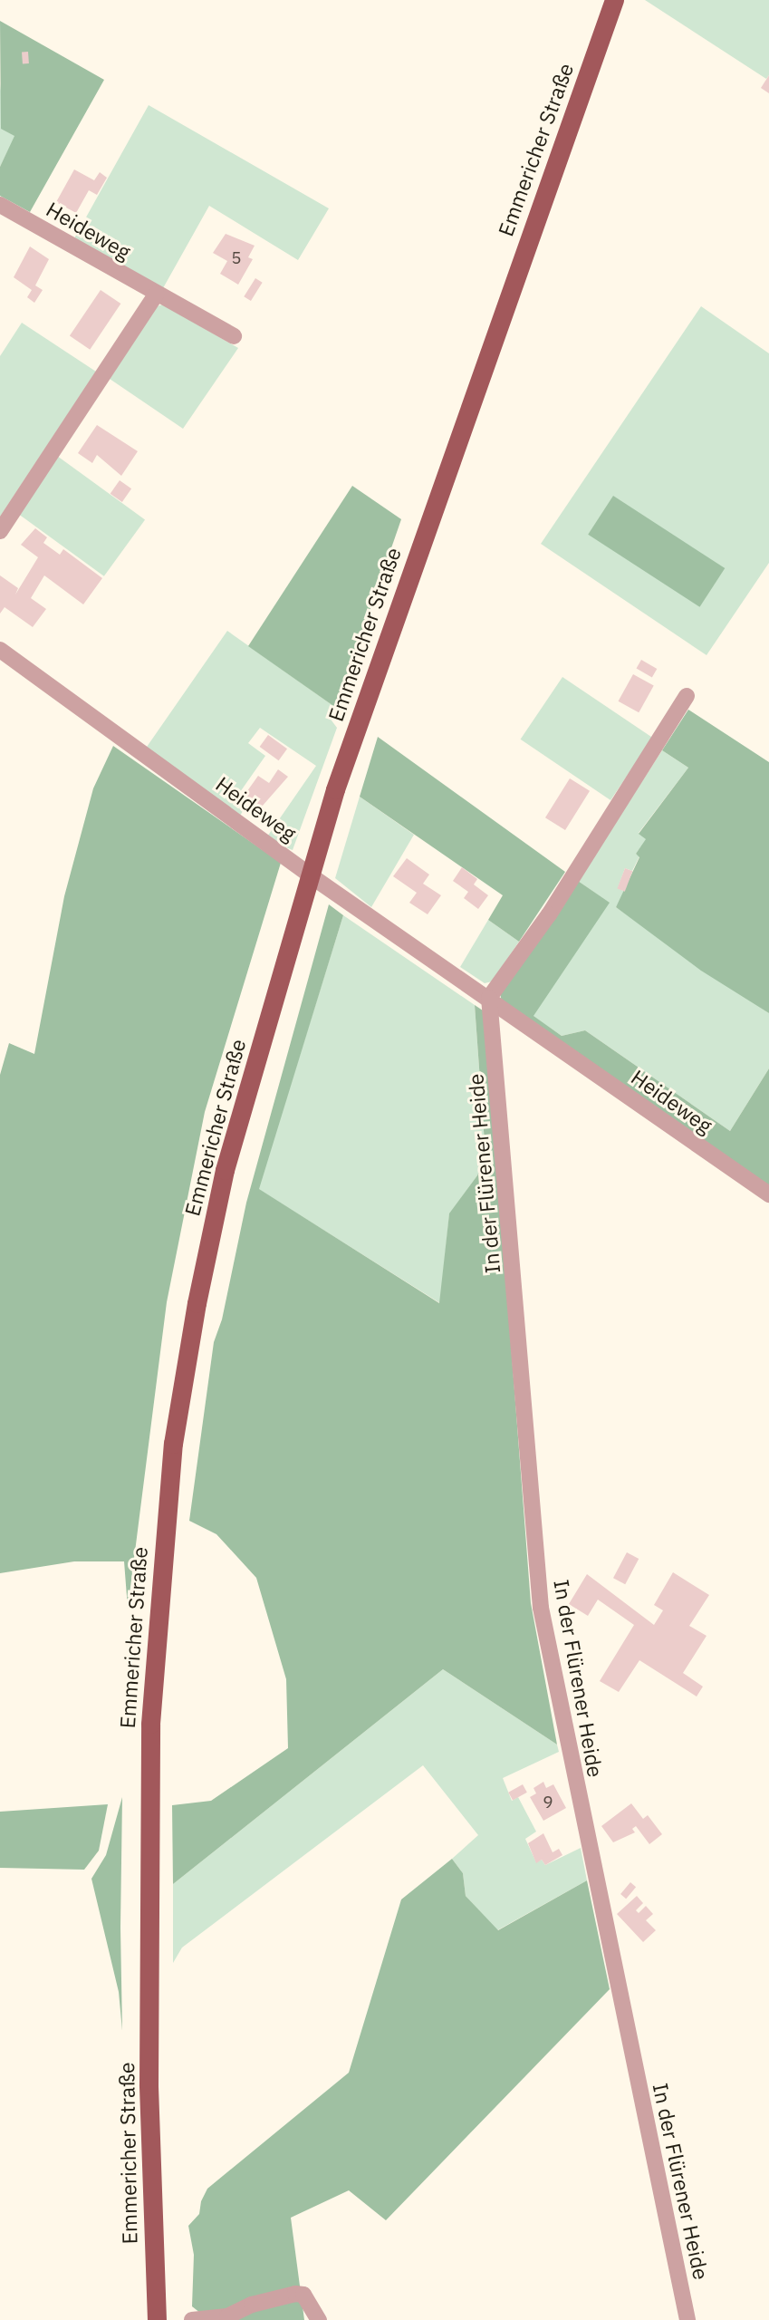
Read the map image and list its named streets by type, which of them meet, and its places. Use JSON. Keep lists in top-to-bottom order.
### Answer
{
  "streets": {
    "main road": ["Emmericher Straße"],
    "street": ["Heideweg", "In der Flürener Heide"]
  },
  "crossings": [
    ["Emmericher Straße", "Heideweg"],
    ["Heideweg", "In der Flürener Heide"]
  ],
  "house_numbers": ["5", "9"]
}
